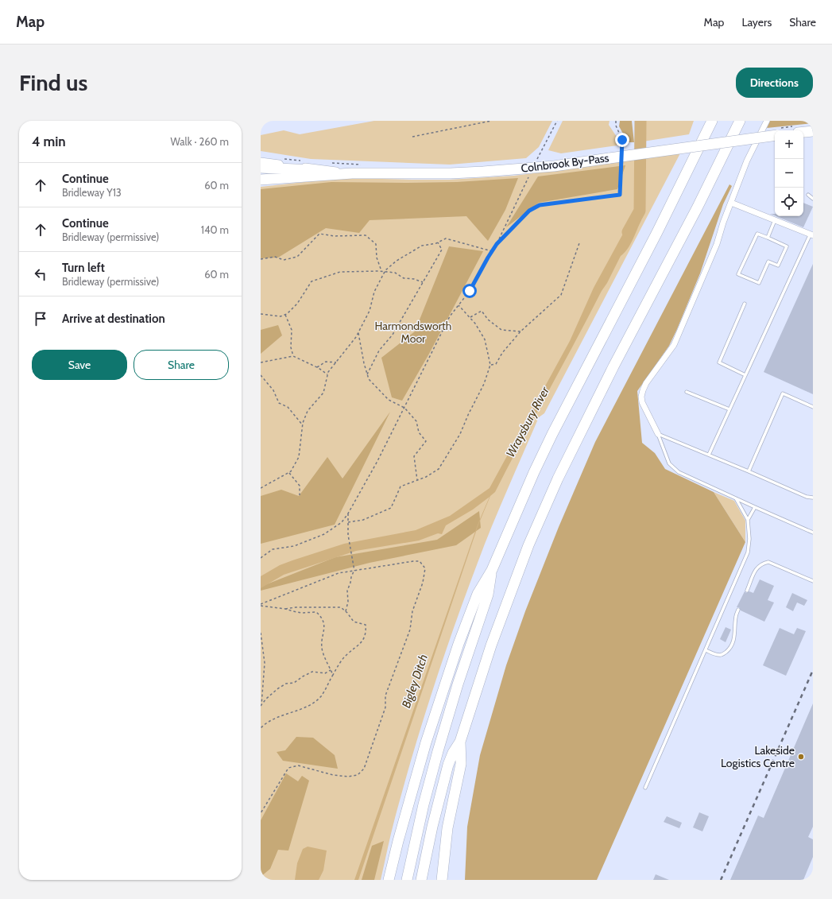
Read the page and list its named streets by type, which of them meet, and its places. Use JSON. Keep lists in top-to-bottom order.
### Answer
{
  "streets": {
    "highway": ["Colnbrook By-Pass"]
  },
  "water": ["Wraysbury River", "Bigley Ditch"],
  "parks": ["Harmondsworth Moor"],
  "places": ["Lakeside Logistics Centre"],
  "page": {
    "header": "Map",
    "nav": ["Map", "Layers", "Share"],
    "buttons": [
      "Directions",
      ["Save", "Share"]
    ],
    "title": "Find us",
    "heading": ["4 min", "Walk · 260 m"],
    "map_buttons": ["+", "−"],
    "list": [
      ["Continue", "Bridleway Y13", "60 m"],
      ["Continue", "Bridleway (permissive)", "140 m"],
      ["Turn left", "Bridleway (permissive)", "60 m"],
      "Arrive at destination"
    ]
  }
}
